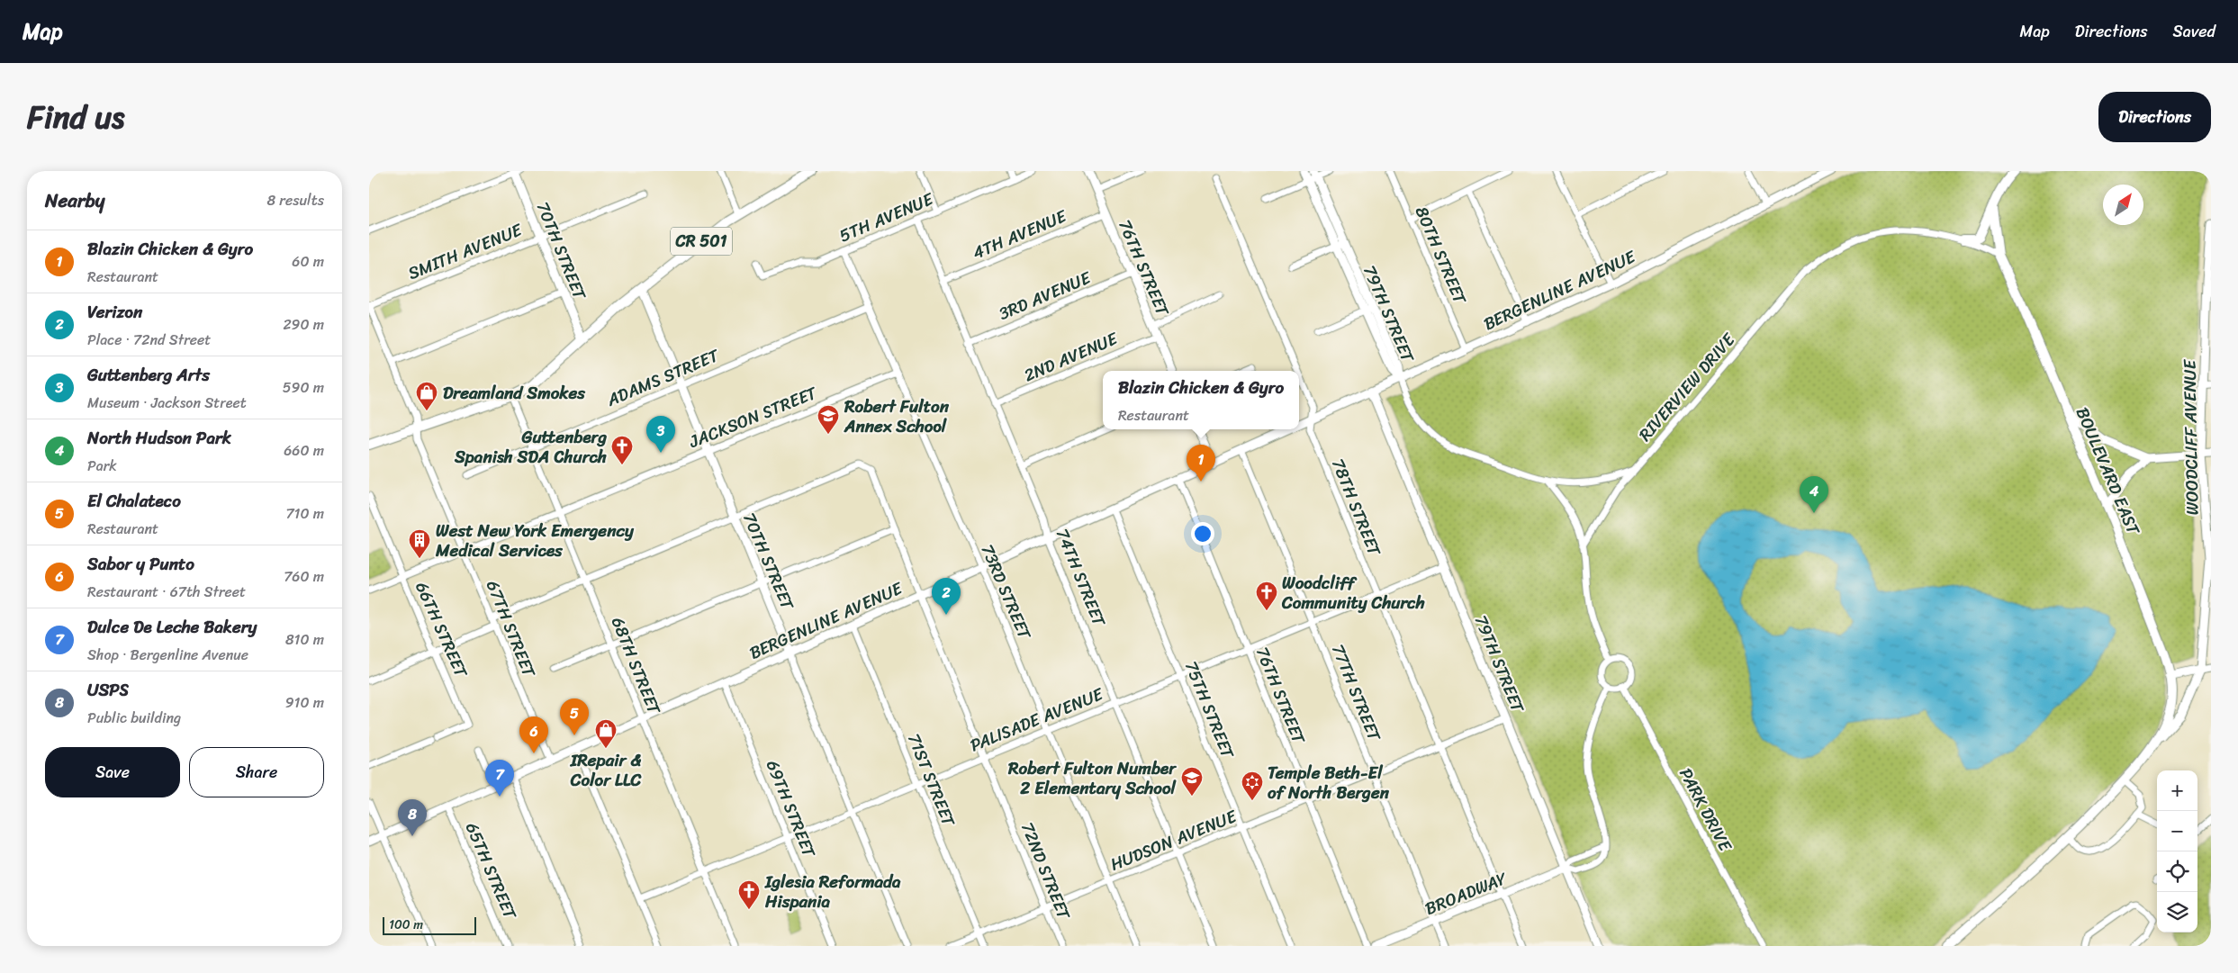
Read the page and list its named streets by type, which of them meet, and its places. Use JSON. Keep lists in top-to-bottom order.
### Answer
{
  "streets": {
    "main road": ["CR 501", "BOULEVARD EAST"],
    "street": [
      "5TH AVENUE",
      "4TH AVENUE",
      "70TH STREET",
      "SMITH AVENUE",
      "80TH STREET",
      "76TH STREET",
      "BERGENLINE AVENUE",
      "3RD AVENUE",
      "79TH STREET",
      "2ND AVENUE",
      "ADAMS STREET",
      "RIVERVIEW DRIVE",
      "JACKSON STREET",
      "WOODCLIFF AVENUE",
      "78TH STREET",
      "74TH STREET",
      "73RD STREET",
      "67TH STREET",
      "66TH STREET",
      "68TH STREET",
      "77TH STREET",
      "75TH STREET",
      "PALISADE AVENUE",
      "71ST STREET",
      "69TH STREET",
      "PARK DRIVE",
      "HUDSON AVENUE",
      "65TH STREET",
      "72ND STREET",
      "BROADWAY"
    ]
  },
  "crossings": [
    ["5TH AVENUE", "74TH STREET"],
    ["5TH AVENUE", "73RD STREET"],
    ["4TH AVENUE", "76TH STREET"],
    ["4TH AVENUE", "74TH STREET"],
    ["CR 501", "70TH STREET"],
    ["CR 501", "67TH STREET"],
    ["CR 501", "68TH STREET"],
    ["70TH STREET", "SMITH AVENUE"],
    ["70TH STREET", "BERGENLINE AVENUE"],
    ["70TH STREET", "ADAMS STREET"],
    ["70TH STREET", "JACKSON STREET"],
    ["70TH STREET", "PALISADE AVENUE"],
    ["70TH STREET", "72ND STREET"],
    ["SMITH AVENUE", "67TH STREET"],
    ["80TH STREET", "BERGENLINE AVENUE"],
    ["76TH STREET", "BERGENLINE AVENUE"],
    ["76TH STREET", "3RD AVENUE"],
    ["76TH STREET", "2ND AVENUE"],
    ["76TH STREET", "PALISADE AVENUE"],
    ["76TH STREET", "HUDSON AVENUE"],
    ["BERGENLINE AVENUE", "79TH STREET"],
    ["BERGENLINE AVENUE", "78TH STREET"],
    ["BERGENLINE AVENUE", "74TH STREET"],
    ["BERGENLINE AVENUE", "73RD STREET"],
    ["BERGENLINE AVENUE", "67TH STREET"],
    ["BERGENLINE AVENUE", "68TH STREET"],
    ["BERGENLINE AVENUE", "77TH STREET"],
    ["BERGENLINE AVENUE", "75TH STREET"],
    ["BERGENLINE AVENUE", "71ST STREET"],
    ["BERGENLINE AVENUE", "69TH STREET"],
    ["BERGENLINE AVENUE", "65TH STREET"],
    ["BERGENLINE AVENUE", "72ND STREET"],
    ["3RD AVENUE", "74TH STREET"],
    ["79TH STREET", "PALISADE AVENUE"],
    ["79TH STREET", "HUDSON AVENUE"],
    ["79TH STREET", "BROADWAY"],
    ["2ND AVENUE", "74TH STREET"],
    ["ADAMS STREET", "73RD STREET"],
    ["ADAMS STREET", "68TH STREET"],
    ["RIVERVIEW DRIVE", "BOULEVARD EAST"],
    ["JACKSON STREET", "73RD STREET"],
    ["JACKSON STREET", "67TH STREET"],
    ["JACKSON STREET", "66TH STREET"],
    ["JACKSON STREET", "68TH STREET"],
    ["WOODCLIFF AVENUE", "BOULEVARD EAST"],
    ["78TH STREET", "PALISADE AVENUE"],
    ["78TH STREET", "HUDSON AVENUE"],
    ["78TH STREET", "BROADWAY"],
    ["74TH STREET", "PALISADE AVENUE"],
    ["74TH STREET", "HUDSON AVENUE"],
    ["73RD STREET", "PALISADE AVENUE"],
    ["73RD STREET", "HUDSON AVENUE"],
    ["68TH STREET", "PALISADE AVENUE"],
    ["77TH STREET", "PALISADE AVENUE"],
    ["77TH STREET", "HUDSON AVENUE"],
    ["77TH STREET", "BROADWAY"],
    ["75TH STREET", "PALISADE AVENUE"],
    ["75TH STREET", "HUDSON AVENUE"],
    ["PALISADE AVENUE", "71ST STREET"],
    ["PALISADE AVENUE", "69TH STREET"],
    ["PALISADE AVENUE", "72ND STREET"],
    ["71ST STREET", "HUDSON AVENUE"],
    ["HUDSON AVENUE", "72ND STREET"]
  ],
  "places": {
    "shop": ["Dreamland Smokes", "IRepair & Color LLC"],
    "school or university": ["Robert Fulton Annex School", "Robert Fulton Number 2 Elementary School"],
    "church": ["Guttenberg Spanish SDA Church", "Woodcliff Community Church", "Iglesia Reformada Hispania"],
    "building": ["West New York Emergency Medical Services"],
    "synagogue": ["Temple Beth-El of North Bergen"]
  },
  "scale_bar": "100 m",
  "north": "top right",
  "page": {
    "header": "Map",
    "nav": ["Map", "Directions", "Saved"],
    "title": "Find us",
    "buttons": [
      "Directions",
      ["Save", "Share"]
    ],
    "heading": ["Nearby", "8 results"],
    "list": [
      {
        "mark": "1",
        "name": "Blazin Chicken & Gyro",
        "note": "Restaurant",
        "value": "60 m"
      },
      {
        "mark": "2",
        "name": "Verizon",
        "note": "Place · 72nd Street",
        "value": "290 m"
      },
      {
        "mark": "3",
        "name": "Guttenberg Arts",
        "note": "Museum · Jackson Street",
        "value": "590 m"
      },
      {
        "mark": "4",
        "name": "North Hudson Park",
        "note": "Park",
        "value": "660 m"
      },
      {
        "mark": "5",
        "name": "El Chalateco",
        "note": "Restaurant",
        "value": "710 m"
      },
      {
        "mark": "6",
        "name": "Sabor y Punto",
        "note": "Restaurant · 67th Street",
        "value": "760 m"
      },
      {
        "mark": "7",
        "name": "Dulce De Leche Bakery",
        "note": "Shop · Bergenline Avenue",
        "value": "810 m"
      },
      {
        "mark": "8",
        "name": "USPS",
        "note": "Public building",
        "value": "910 m"
      }
    ],
    "popup": ["Blazin Chicken & Gyro", "Restaurant"],
    "pins": [
      "3",
      "1",
      "4",
      "2",
      "5",
      "6",
      "7",
      "8"
    ],
    "map_buttons": ["+", "−"],
    "scale": "100 m"
  }
}
